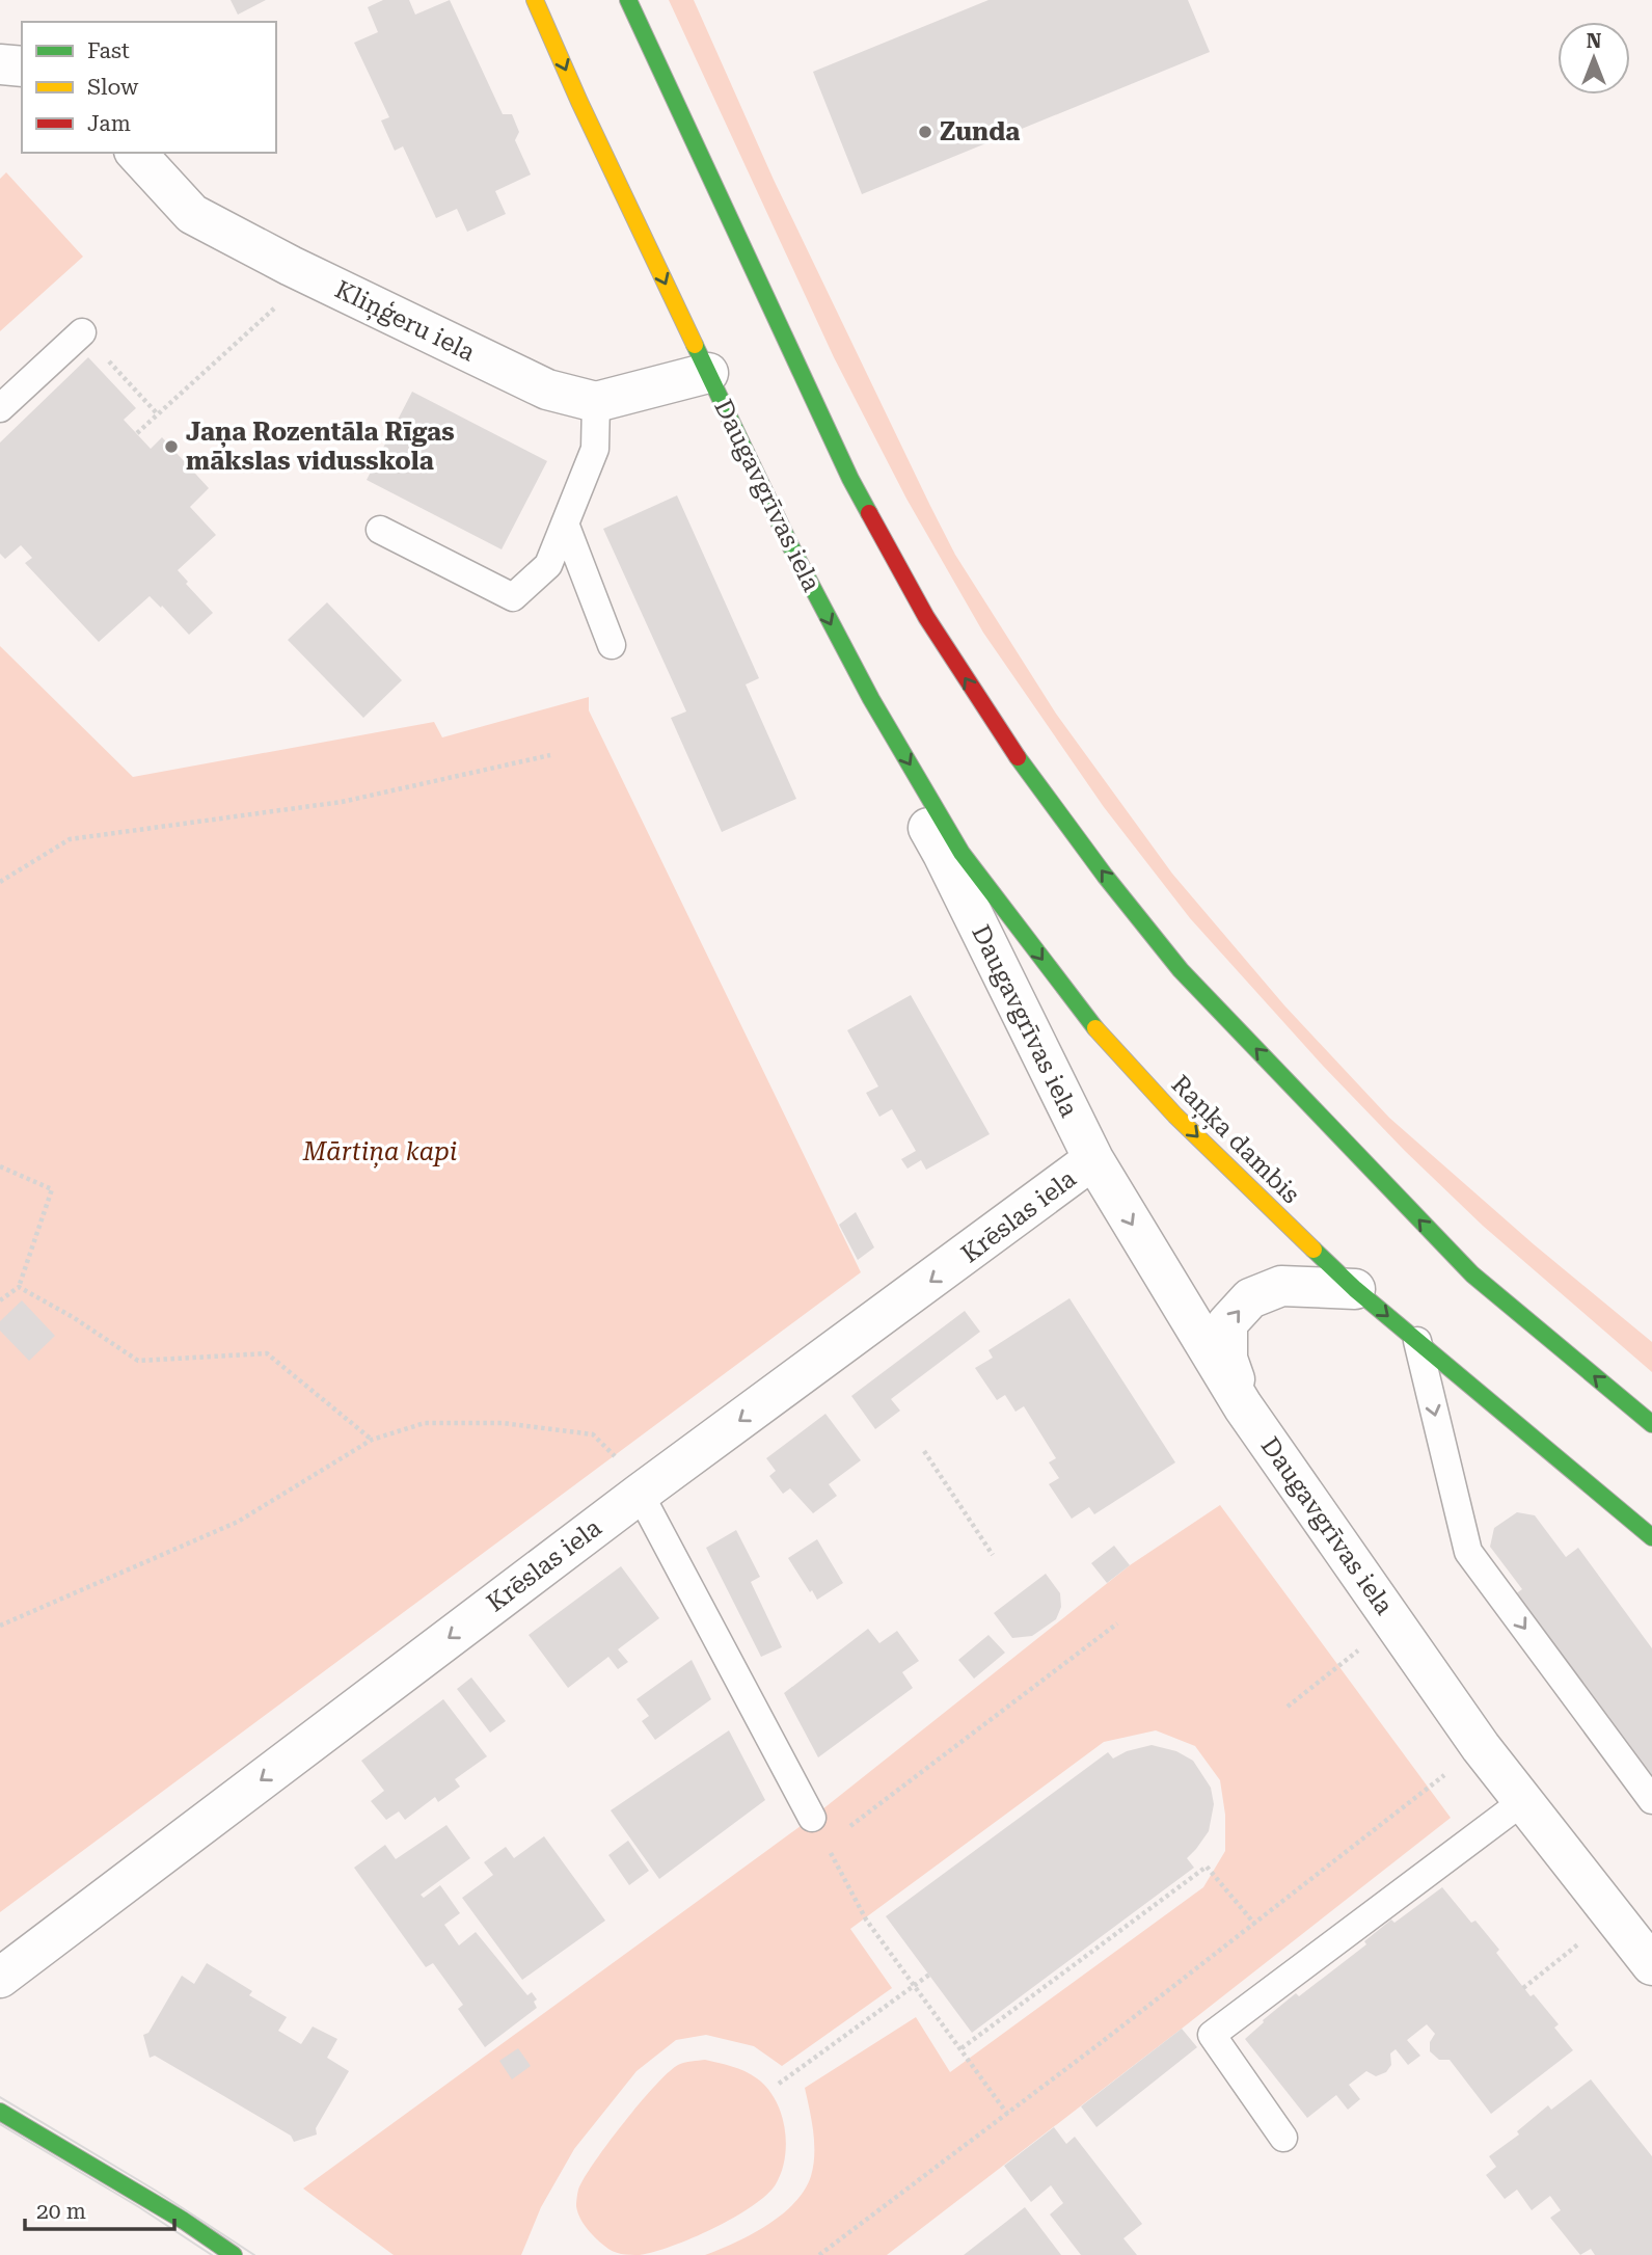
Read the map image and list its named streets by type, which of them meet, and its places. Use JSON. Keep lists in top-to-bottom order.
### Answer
{
  "streets": {
    "main road": ["Daugavgrīvas iela", "Raņķa dambis"],
    "street": ["Kliņģeru iela", "Krēslas iela"]
  },
  "crossings": [
    ["Kliņģeru iela", "Daugavgrīvas iela"],
    ["Daugavgrīvas iela", "Raņķa dambis"],
    ["Daugavgrīvas iela", "Krēslas iela"]
  ],
  "one_way": ["Krēslas iela"],
  "parks": ["Mārtiņa kapi"],
  "places": ["Zunda", "Jaņa Rozentāla Rīgas mākslas vidusskola"],
  "legend": ["Fast", "Slow", "Jam"],
  "scale_bar": "20 m",
  "north": "top"
}
